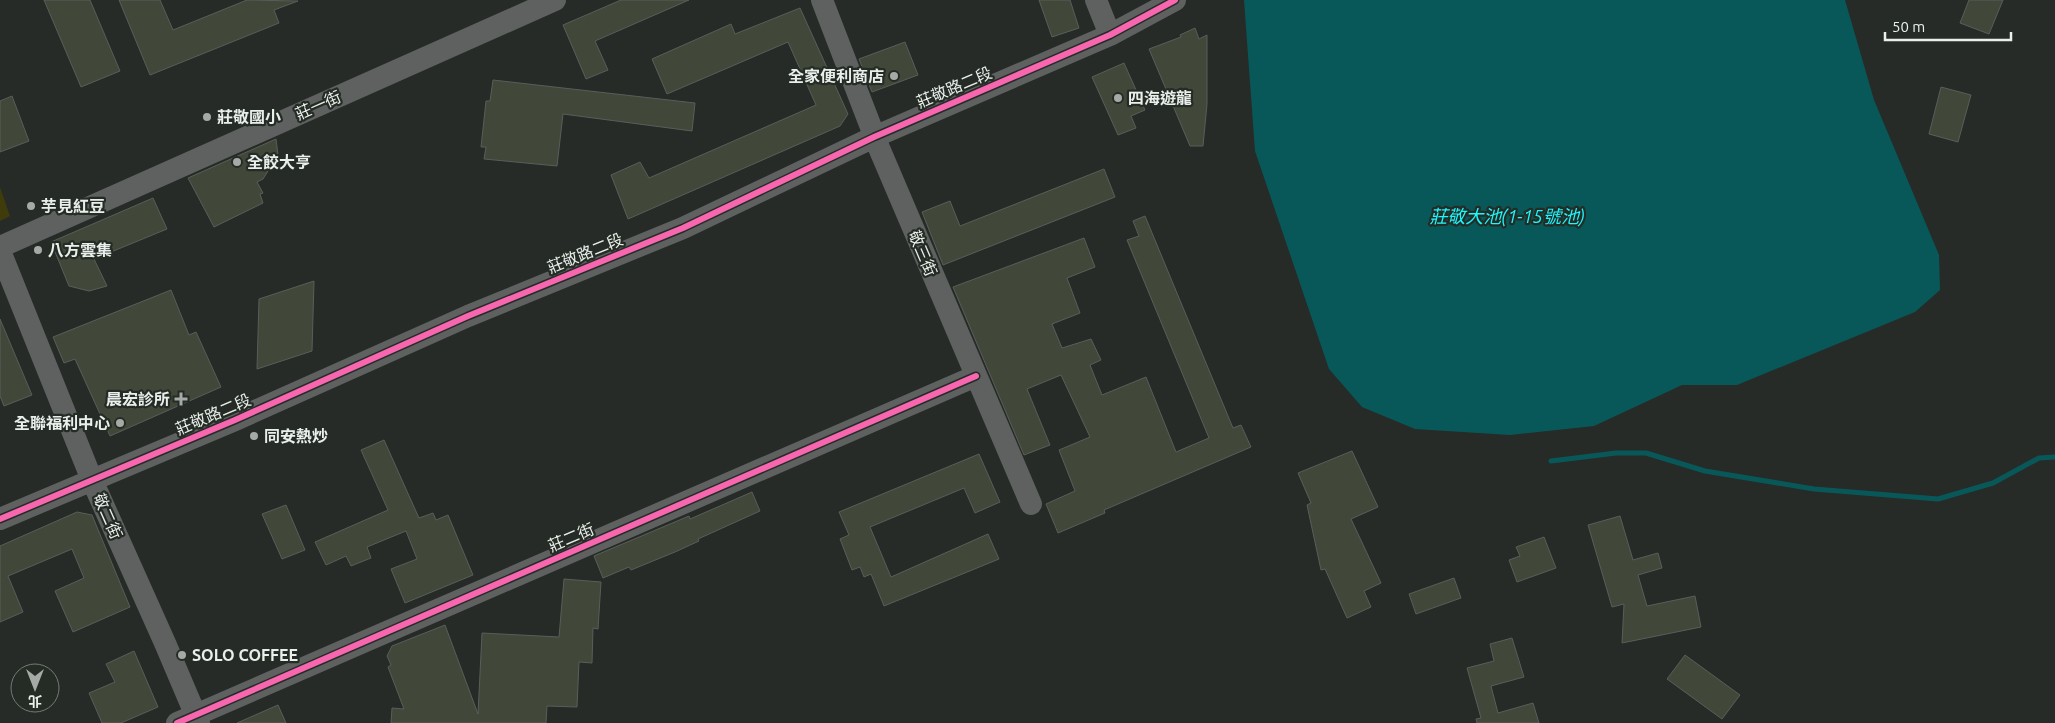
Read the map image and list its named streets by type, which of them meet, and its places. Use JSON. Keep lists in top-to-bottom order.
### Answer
{
  "streets": {
    "street": [
      "莊敬路二段",
      "莊一街",
      "敬三街",
      "敬二街",
      "莊二街"
    ]
  },
  "crossings": [
    ["莊敬路二段", "敬三街"],
    ["莊敬路二段", "敬二街"],
    ["莊一街", "敬二街"],
    ["敬三街", "莊二街"],
    ["敬二街", "莊二街"]
  ],
  "water": ["莊敬大池(1-15號池)"],
  "places": {
    "other": [
      "全家便利商店",
      "四海遊龍",
      "莊敬國小",
      "全餃大亨",
      "芋見紅豆",
      "八方雲集",
      "全聯福利中心",
      "同安熱炒",
      "SOLO COFFEE"
    ],
    "health": ["晨宏診所"]
  },
  "scale_bar": "50 m",
  "north": "bottom"
}
